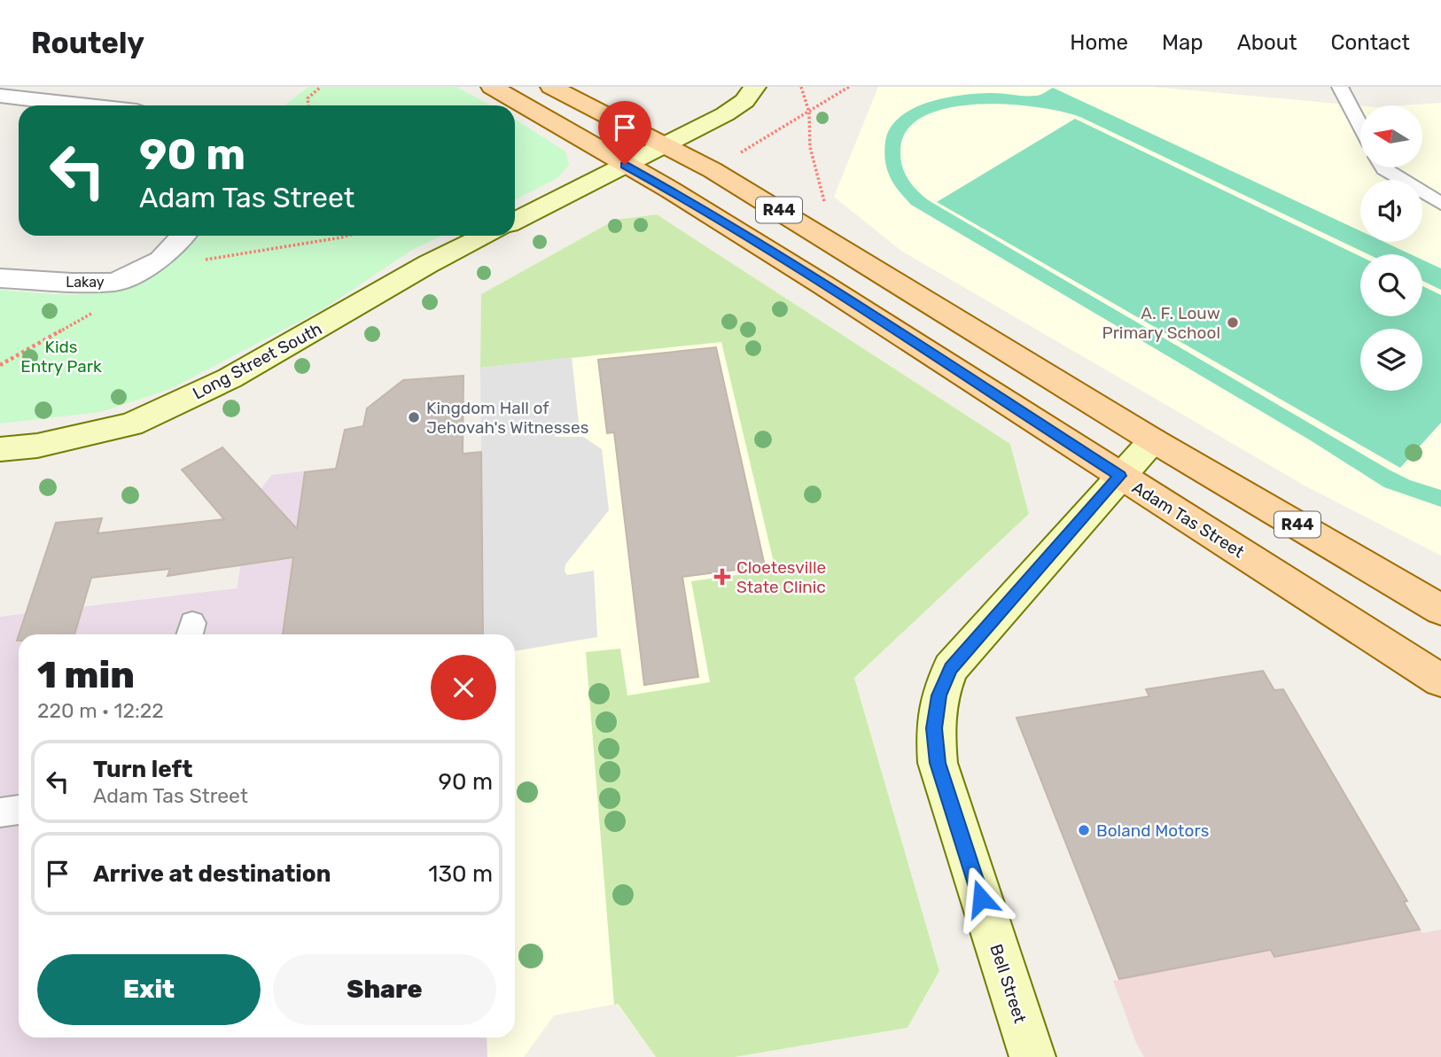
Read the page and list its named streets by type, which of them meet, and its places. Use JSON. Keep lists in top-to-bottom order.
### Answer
{
  "streets": {
    "main road": ["R44", "Adam Tas Street"],
    "street": ["Lakay", "Long Street South", "Bell Street"]
  },
  "crossings": [
    ["R44", "Bell Street"],
    ["Adam Tas Street", "Bell Street"]
  ],
  "parks": ["Kids Entry Park"],
  "places": {
    "other": ["A. F. Louw Primary School", "Kingdom Hall of Jehovah's Witnesses", "Boland Motors"],
    "health": ["Cloetesville State Clinic"]
  },
  "north": "left",
  "page": {
    "header": "Routely",
    "nav": [
      "Home",
      "Map",
      "About",
      "Contact"
    ],
    "turn": ["90 m", "Adam Tas Street"],
    "heading": ["1 min", "220 m · 12:22"],
    "list": [
      {
        "name": "Turn left",
        "note": "Adam Tas Street",
        "value": "90 m"
      },
      {
        "name": "Arrive at destination",
        "value": "130 m"
      }
    ],
    "buttons": ["Exit", "Share"]
  }
}
